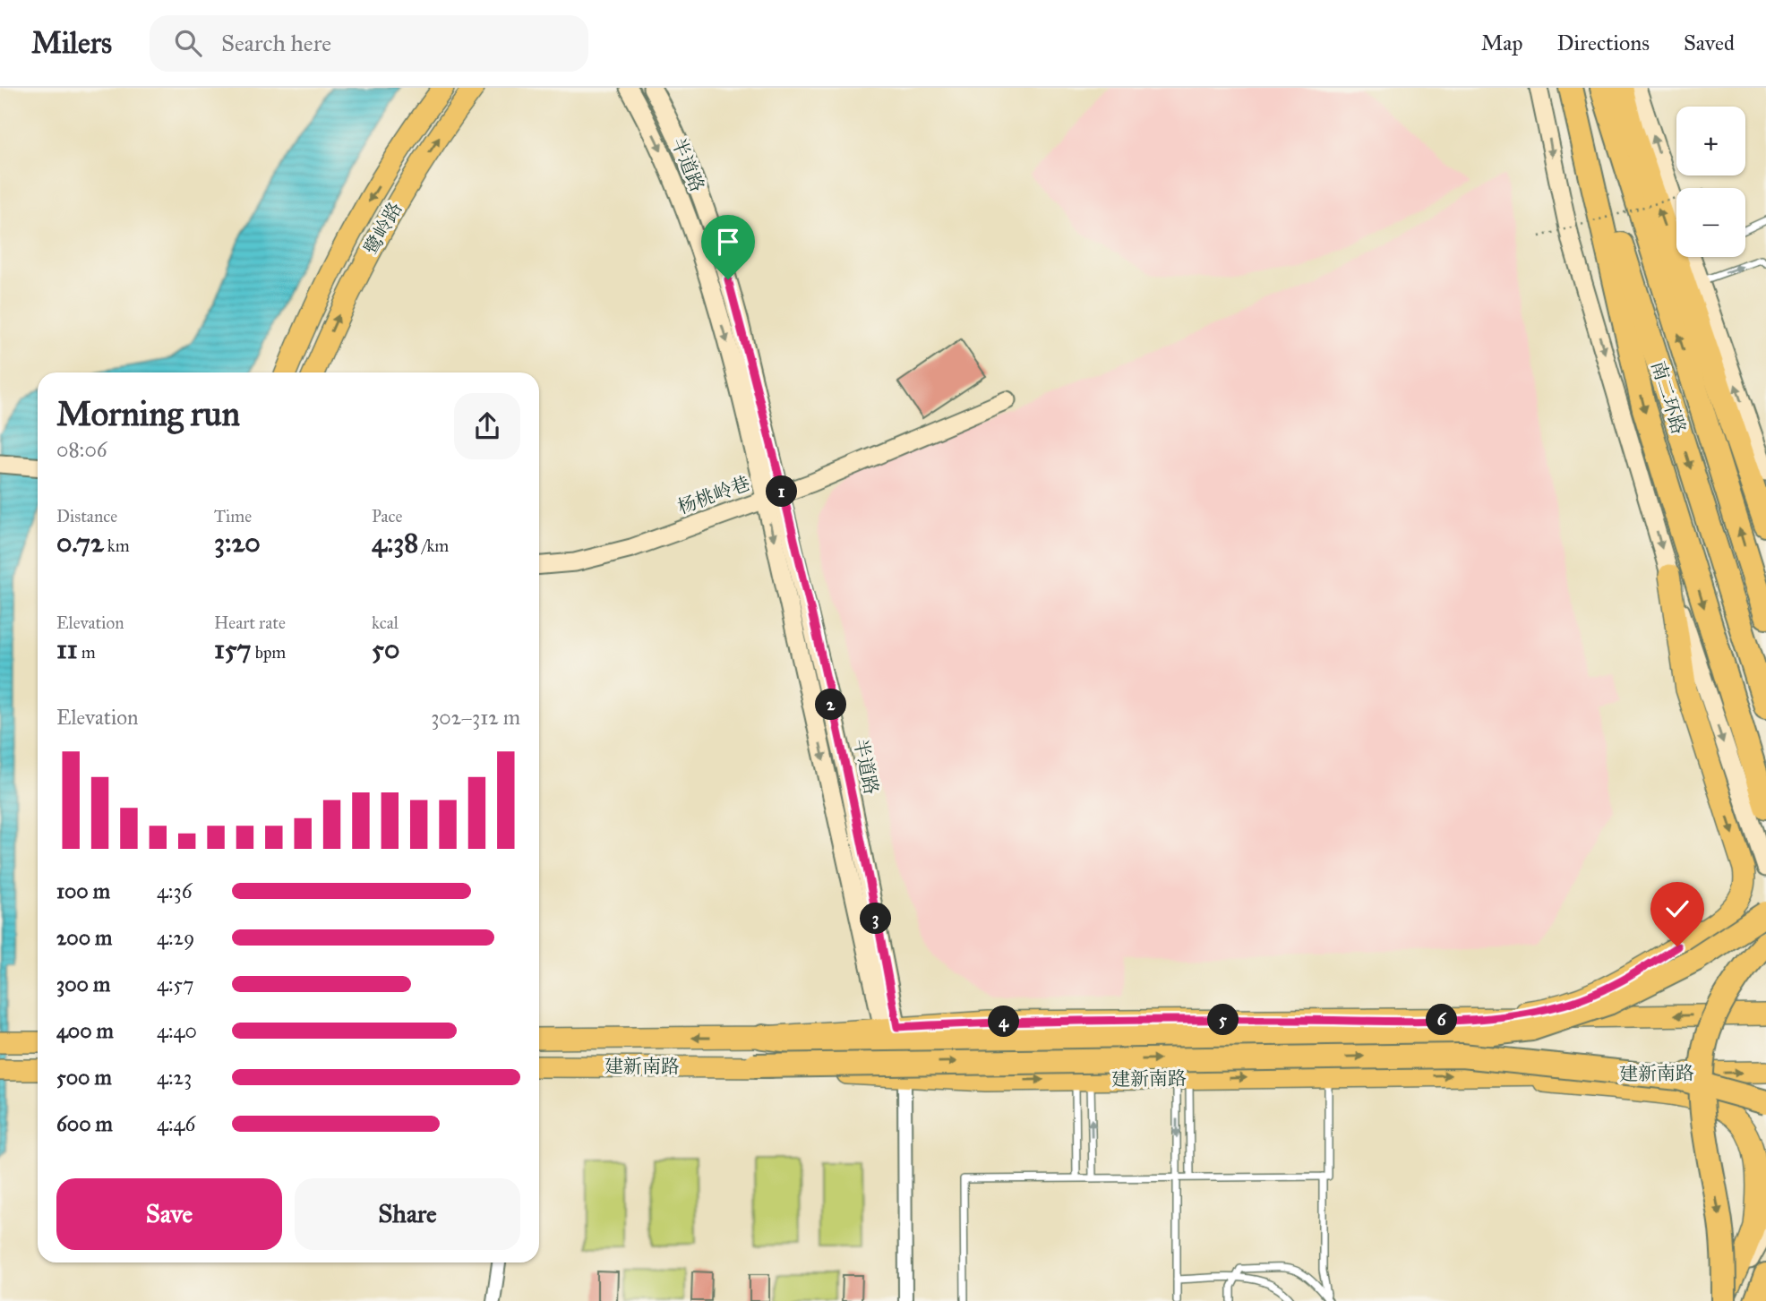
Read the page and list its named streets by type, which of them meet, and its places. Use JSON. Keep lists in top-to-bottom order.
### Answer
{
  "streets": {
    "highway": ["南二环路"],
    "main road": [
      "半道路",
      "鹭岭路",
      "杨桃岭巷",
      "建新南路"
    ]
  },
  "crossings": [
    ["半道路", "杨桃岭巷"],
    ["半道路", "建新南路"]
  ],
  "page": {
    "header": "Milers",
    "search": "Search here",
    "nav": ["Map", "Directions", "Saved"],
    "map_buttons": ["+", "−"],
    "heading": ["Morning run", "08:06"],
    "pins": [
      "1",
      "2",
      "3",
      "5",
      "6",
      "4"
    ],
    "stats": [
      ["Distance", "0.72 km"],
      ["Time", "3:20"],
      ["Pace", "4:38 /km"],
      ["Elevation", "11 m"],
      ["Heart rate", "157 bpm"],
      ["kcal", "50"]
    ],
    "chart": ["Elevation", "302–312 m"],
    "list": [
      {
        "name": "100 m",
        "note": "4:36"
      },
      {
        "name": "200 m",
        "note": "4:29"
      },
      {
        "name": "300 m",
        "note": "4:57"
      },
      {
        "name": "400 m",
        "note": "4:40"
      },
      {
        "name": "500 m",
        "note": "4:23"
      },
      {
        "name": "600 m",
        "note": "4:46"
      }
    ],
    "buttons": ["Save", "Share"]
  }
}
